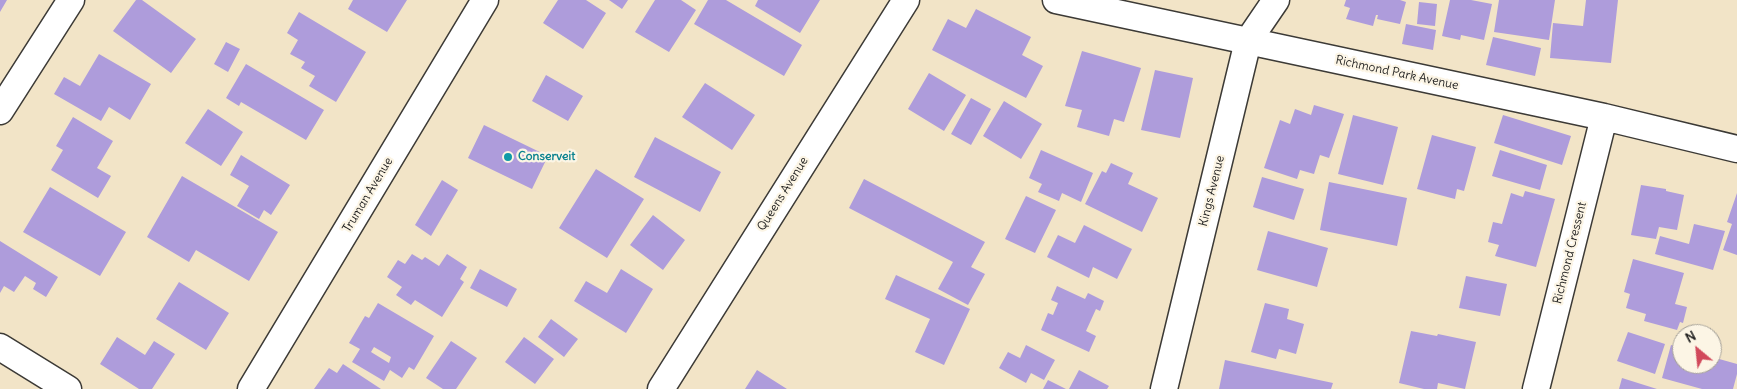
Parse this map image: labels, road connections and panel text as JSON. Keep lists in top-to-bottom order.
{
  "streets": {
    "street": [
      "Richmond Park Avenue",
      "Kings Avenue",
      "Queens Avenue",
      "Truman Avenue",
      "Richmond Cressent"
    ]
  },
  "crossings": [
    ["Richmond Park Avenue", "Kings Avenue"],
    ["Richmond Park Avenue", "Richmond Cressent"]
  ],
  "places": ["Conserveit"],
  "north": "top left"
}
